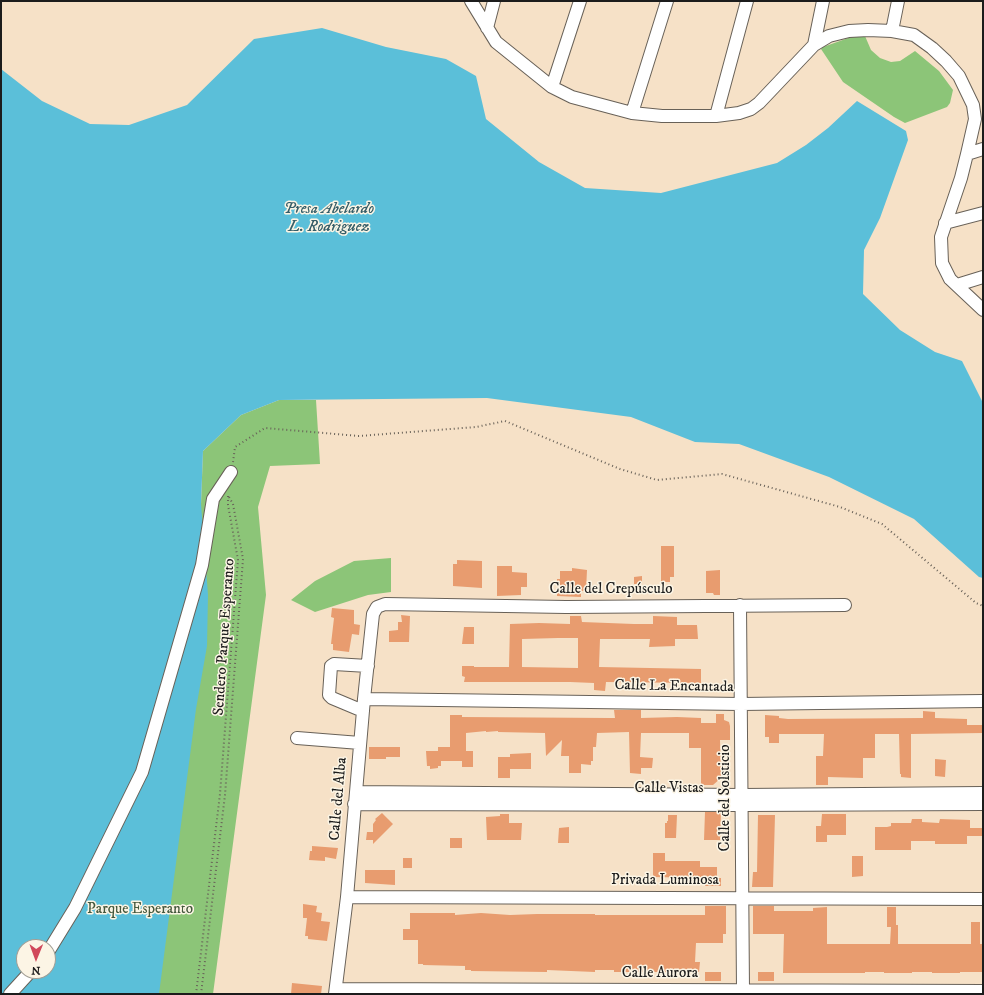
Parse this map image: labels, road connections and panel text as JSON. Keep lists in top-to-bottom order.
{
  "streets": {
    "street": [
      "Calle del Crepúsculo",
      "Calle La Encantada",
      "Calle Vistas",
      "Calle del Solsticio",
      "Calle del Alba",
      "Privada Luminosa",
      "Calle Aurora"
    ],
    "path": ["Sendero Parque Esperanto"]
  },
  "crossings": [
    ["Calle del Crepúsculo", "Calle del Solsticio"],
    ["Calle del Crepúsculo", "Calle del Alba"],
    ["Calle La Encantada", "Calle del Solsticio"],
    ["Calle La Encantada", "Calle del Alba"],
    ["Calle Vistas", "Calle del Solsticio"],
    ["Calle Vistas", "Calle del Alba"],
    ["Calle del Solsticio", "Privada Luminosa"],
    ["Calle del Solsticio", "Calle Aurora"],
    ["Calle del Alba", "Privada Luminosa"],
    ["Calle del Alba", "Calle Aurora"]
  ],
  "water": ["Presa Abelardo L. Rodriguez"],
  "parks": ["Parque Esperanto"],
  "north": "bottom"
}
